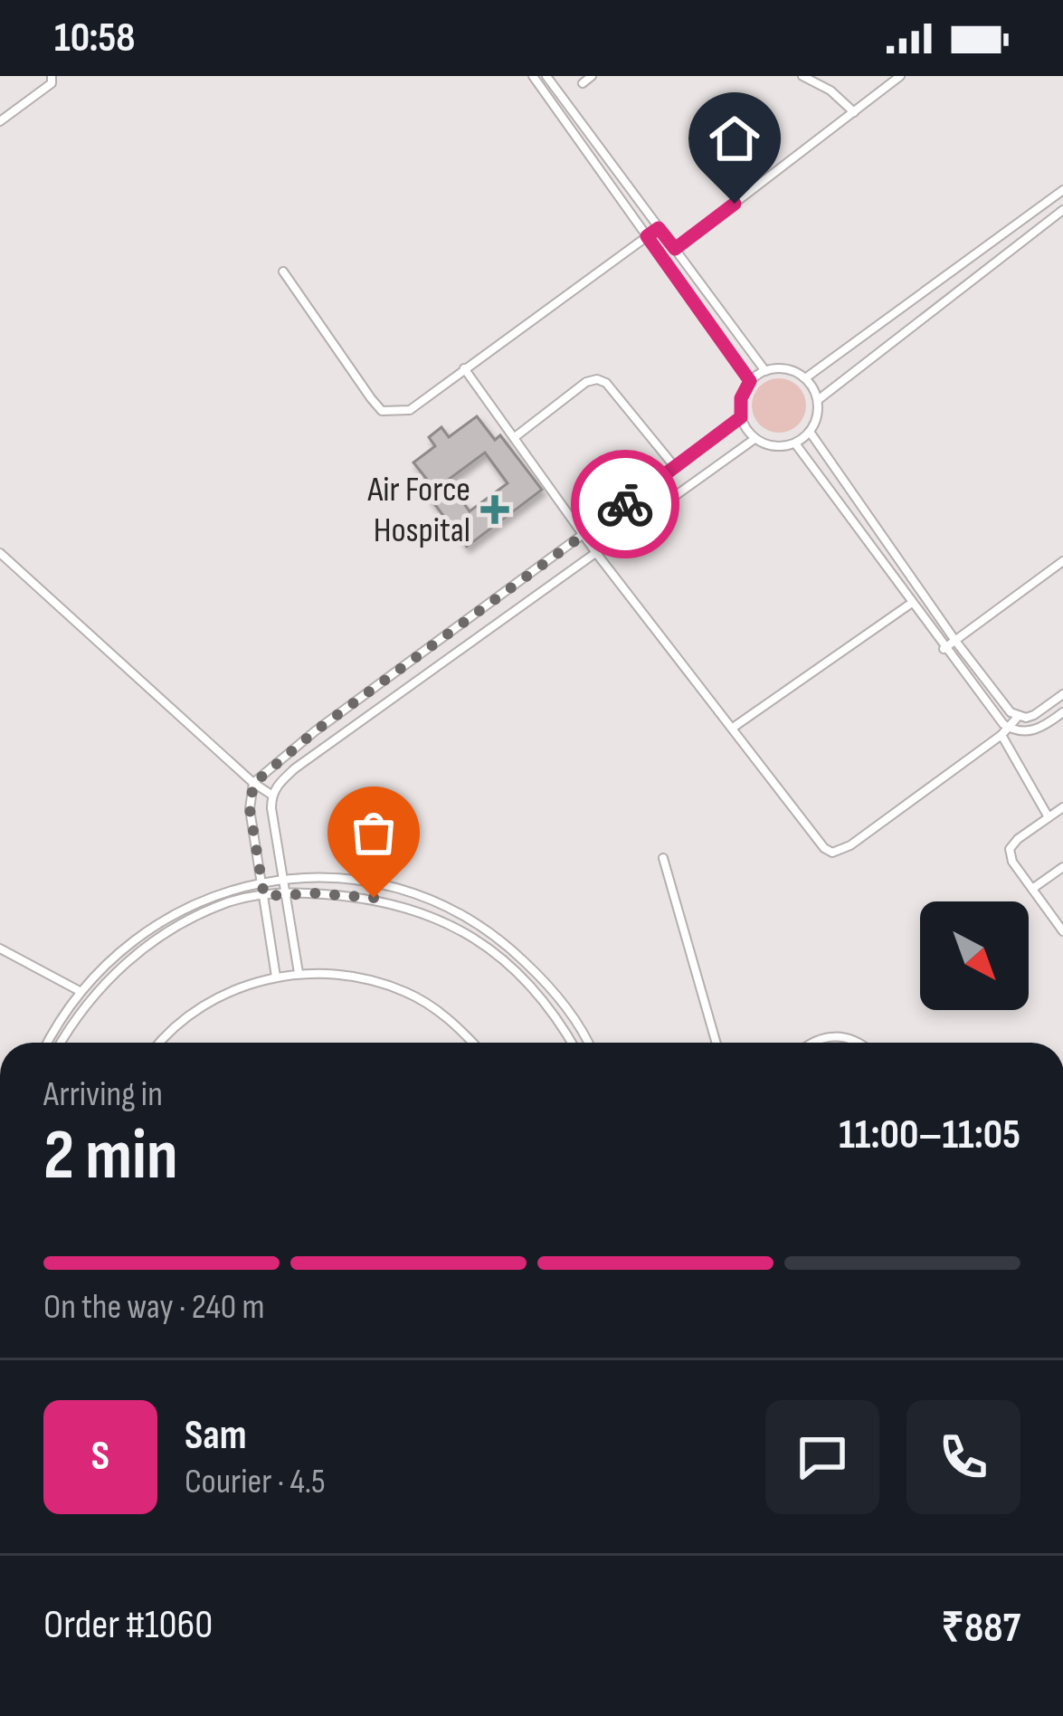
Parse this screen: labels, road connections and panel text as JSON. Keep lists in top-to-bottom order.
{
  "places": {
    "health": ["Air Force Hospital"]
  },
  "north": "bottom right",
  "page": {
    "status": "10:58",
    "heading": ["2 min", "Arriving in", "11:00–11:05"],
    "panel": [
      "Sam",
      "Courier · 4.5",
      "Order #1060",
      "₹887"
    ],
    "bar": "On the way · 240 m",
    "round": "S"
  }
}
